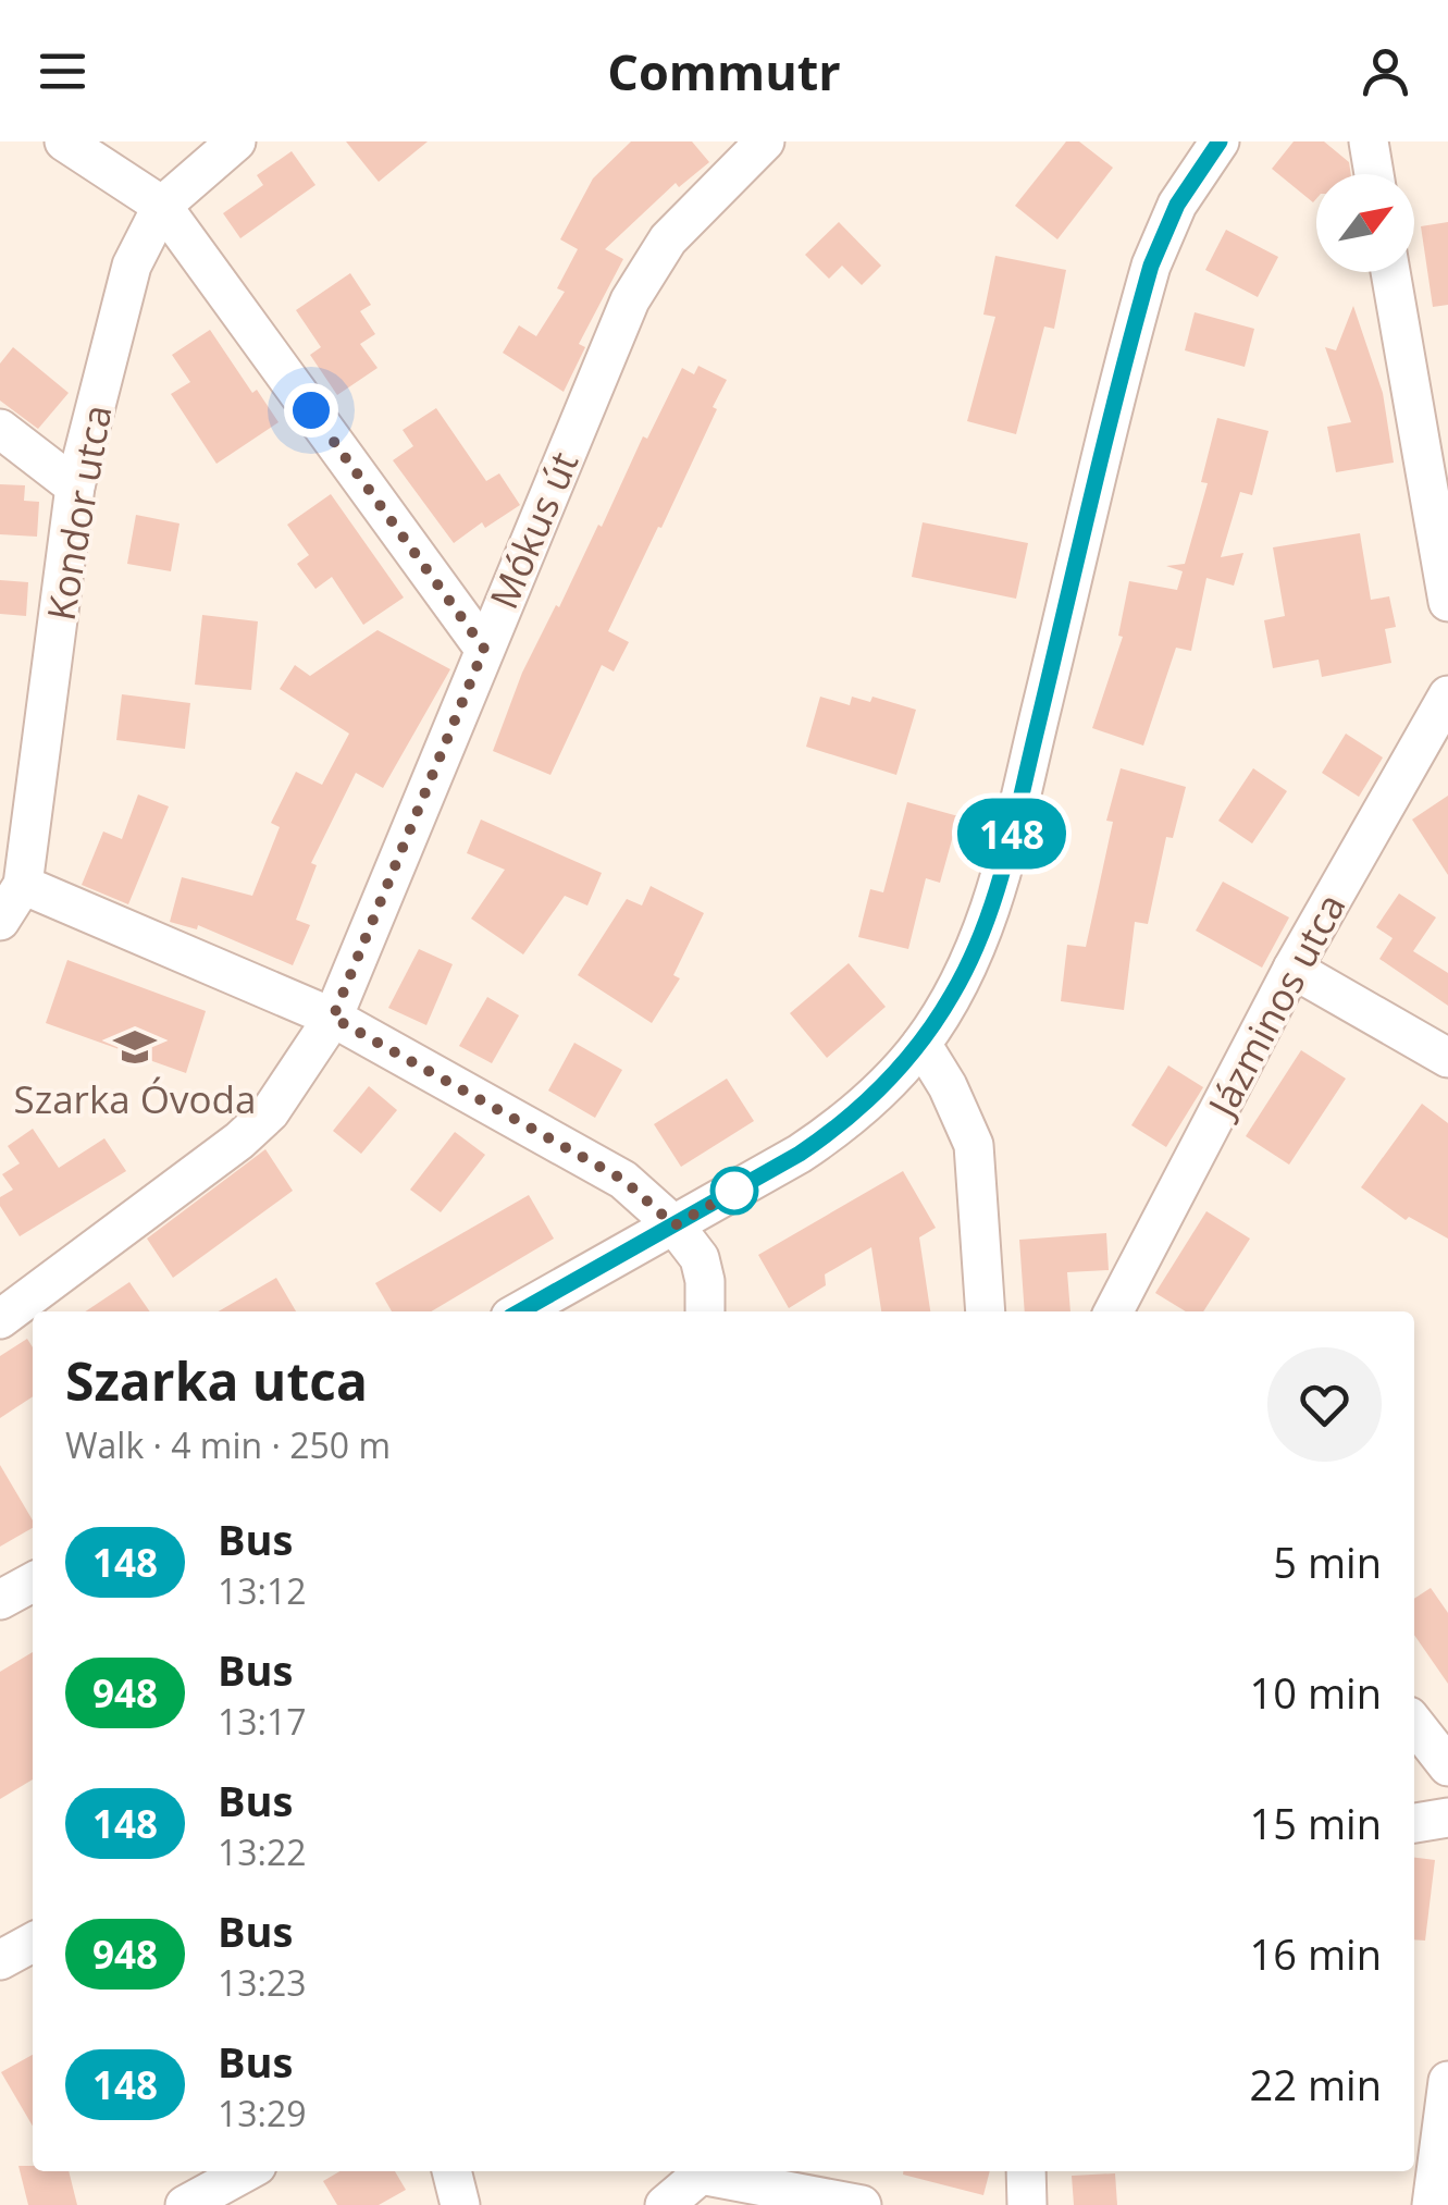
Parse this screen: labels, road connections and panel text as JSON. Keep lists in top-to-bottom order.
{
  "streets": {
    "street": ["Kondor utca", "Mókus út", "Jázminos utca"]
  },
  "places": {
    "school or university": ["Szarka Óvoda"]
  },
  "lines": ["bus line 148"],
  "north": "top right",
  "page": {
    "header": "Commutr",
    "on_map": "148",
    "heading": ["Szarka utca", "Walk · 4 min · 250 m"],
    "list": [
      {
        "mark": "148",
        "name": "Bus",
        "note": "13:12",
        "value": "5 min"
      },
      {
        "mark": "948",
        "name": "Bus",
        "note": "13:17",
        "value": "10 min"
      },
      {
        "mark": "148",
        "name": "Bus",
        "note": "13:22",
        "value": "15 min"
      },
      {
        "mark": "948",
        "name": "Bus",
        "note": "13:23",
        "value": "16 min"
      },
      {
        "mark": "148",
        "name": "Bus",
        "note": "13:29",
        "value": "22 min"
      }
    ]
  }
}
